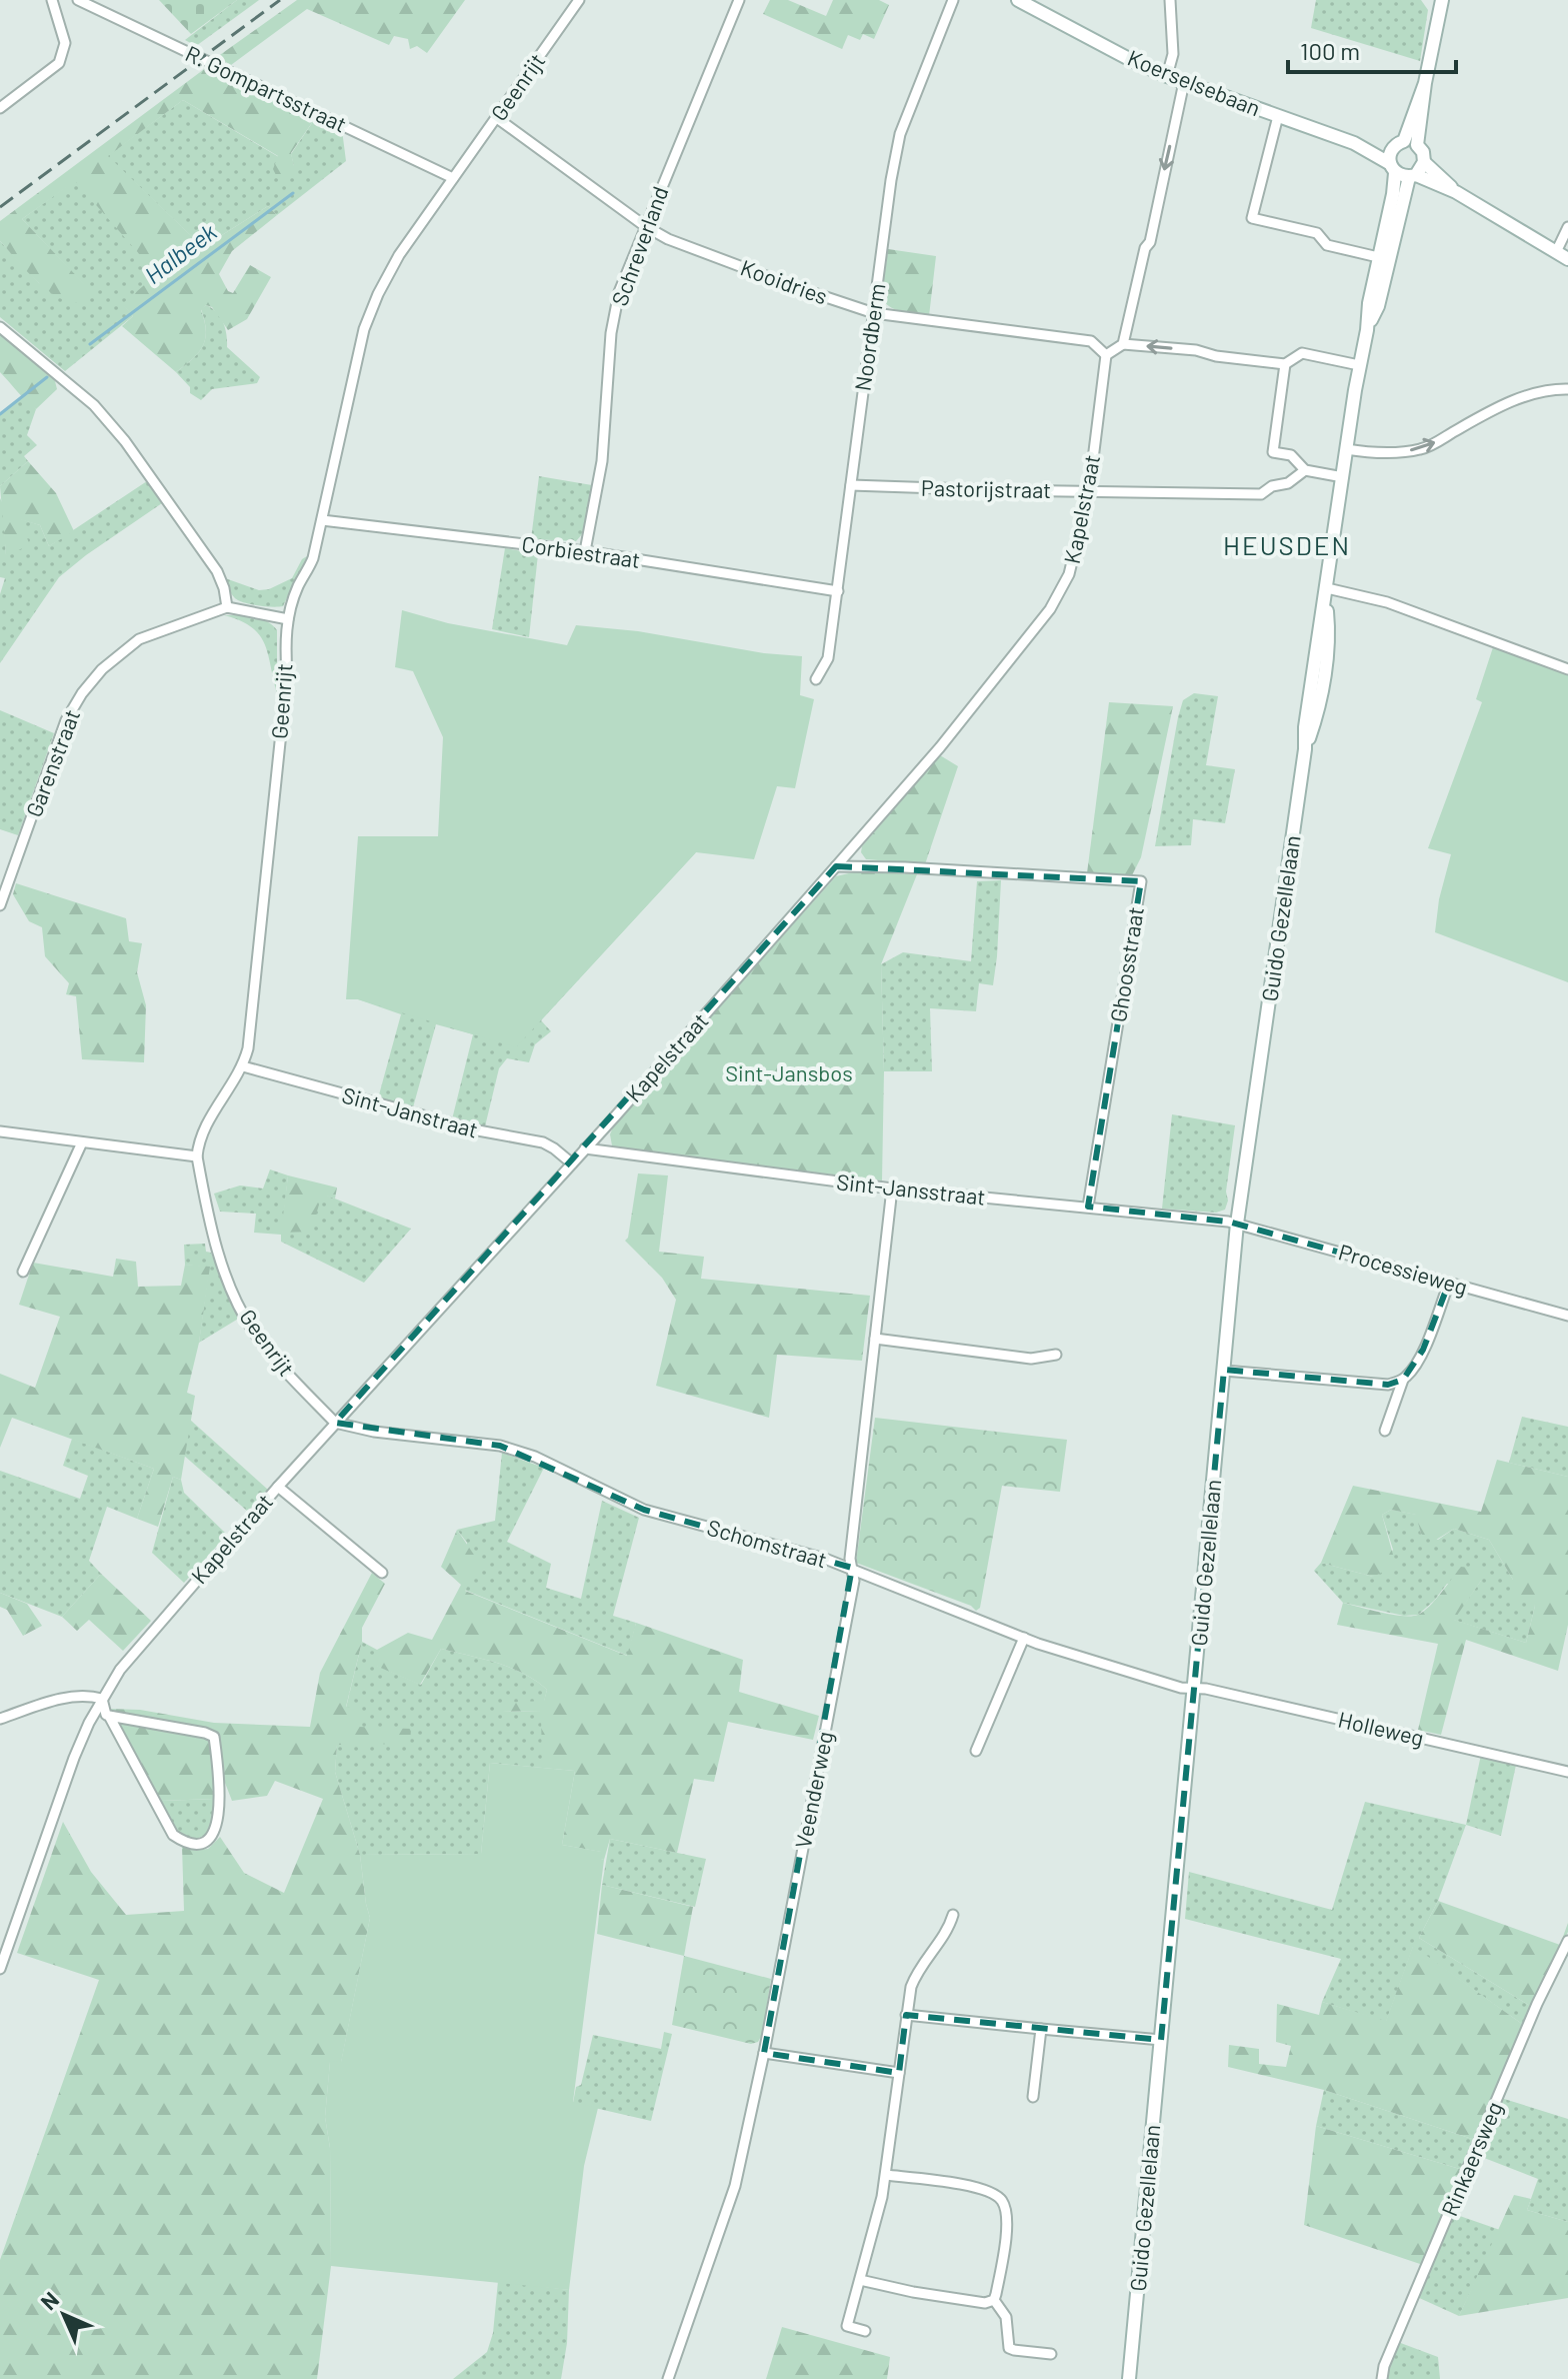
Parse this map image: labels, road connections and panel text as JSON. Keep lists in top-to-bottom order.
{
  "streets": {
    "main road": ["Koerselsebaan", "Guido Gezellelaan"],
    "street": [
      "Geenrijt",
      "R. Gompartsstraat",
      "Schreverland",
      "Kooidries",
      "Noordberm",
      "Pastorijstraat",
      "Kapelstraat",
      "Corbiestraat",
      "Garenstraat",
      "Ghoosstraat",
      "Sint-Janstraat",
      "Sint-Jansstraat",
      "Processieweg",
      "Schomstraat",
      "Holleweg",
      "Veenderweg",
      "Rinkaersweg"
    ]
  },
  "crossings": [
    ["Geenrijt", "R. Gompartsstraat"],
    ["Geenrijt", "Kooidries"],
    ["Geenrijt", "Kapelstraat"],
    ["Geenrijt", "Corbiestraat"],
    ["Geenrijt", "Sint-Janstraat"],
    ["Geenrijt", "Schomstraat"],
    ["Schreverland", "Kooidries"],
    ["Schreverland", "Corbiestraat"],
    ["Kooidries", "Noordberm"],
    ["Kooidries", "Kapelstraat"],
    ["Noordberm", "Pastorijstraat"],
    ["Noordberm", "Corbiestraat"],
    ["Pastorijstraat", "Kapelstraat"],
    ["Kapelstraat", "Ghoosstraat"],
    ["Kapelstraat", "Sint-Janstraat"],
    ["Kapelstraat", "Sint-Jansstraat"],
    ["Kapelstraat", "Schomstraat"],
    ["Guido Gezellelaan", "Sint-Jansstraat"],
    ["Guido Gezellelaan", "Processieweg"],
    ["Guido Gezellelaan", "Schomstraat"],
    ["Guido Gezellelaan", "Holleweg"],
    ["Ghoosstraat", "Sint-Jansstraat"],
    ["Sint-Jansstraat", "Processieweg"],
    ["Sint-Jansstraat", "Veenderweg"],
    ["Schomstraat", "Holleweg"],
    ["Schomstraat", "Veenderweg"]
  ],
  "districts": ["HEUSDEN"],
  "water": ["Halbeek"],
  "parks": ["Sint-Jansbos"],
  "scale_bar": "100 m",
  "north": "top left"
}
